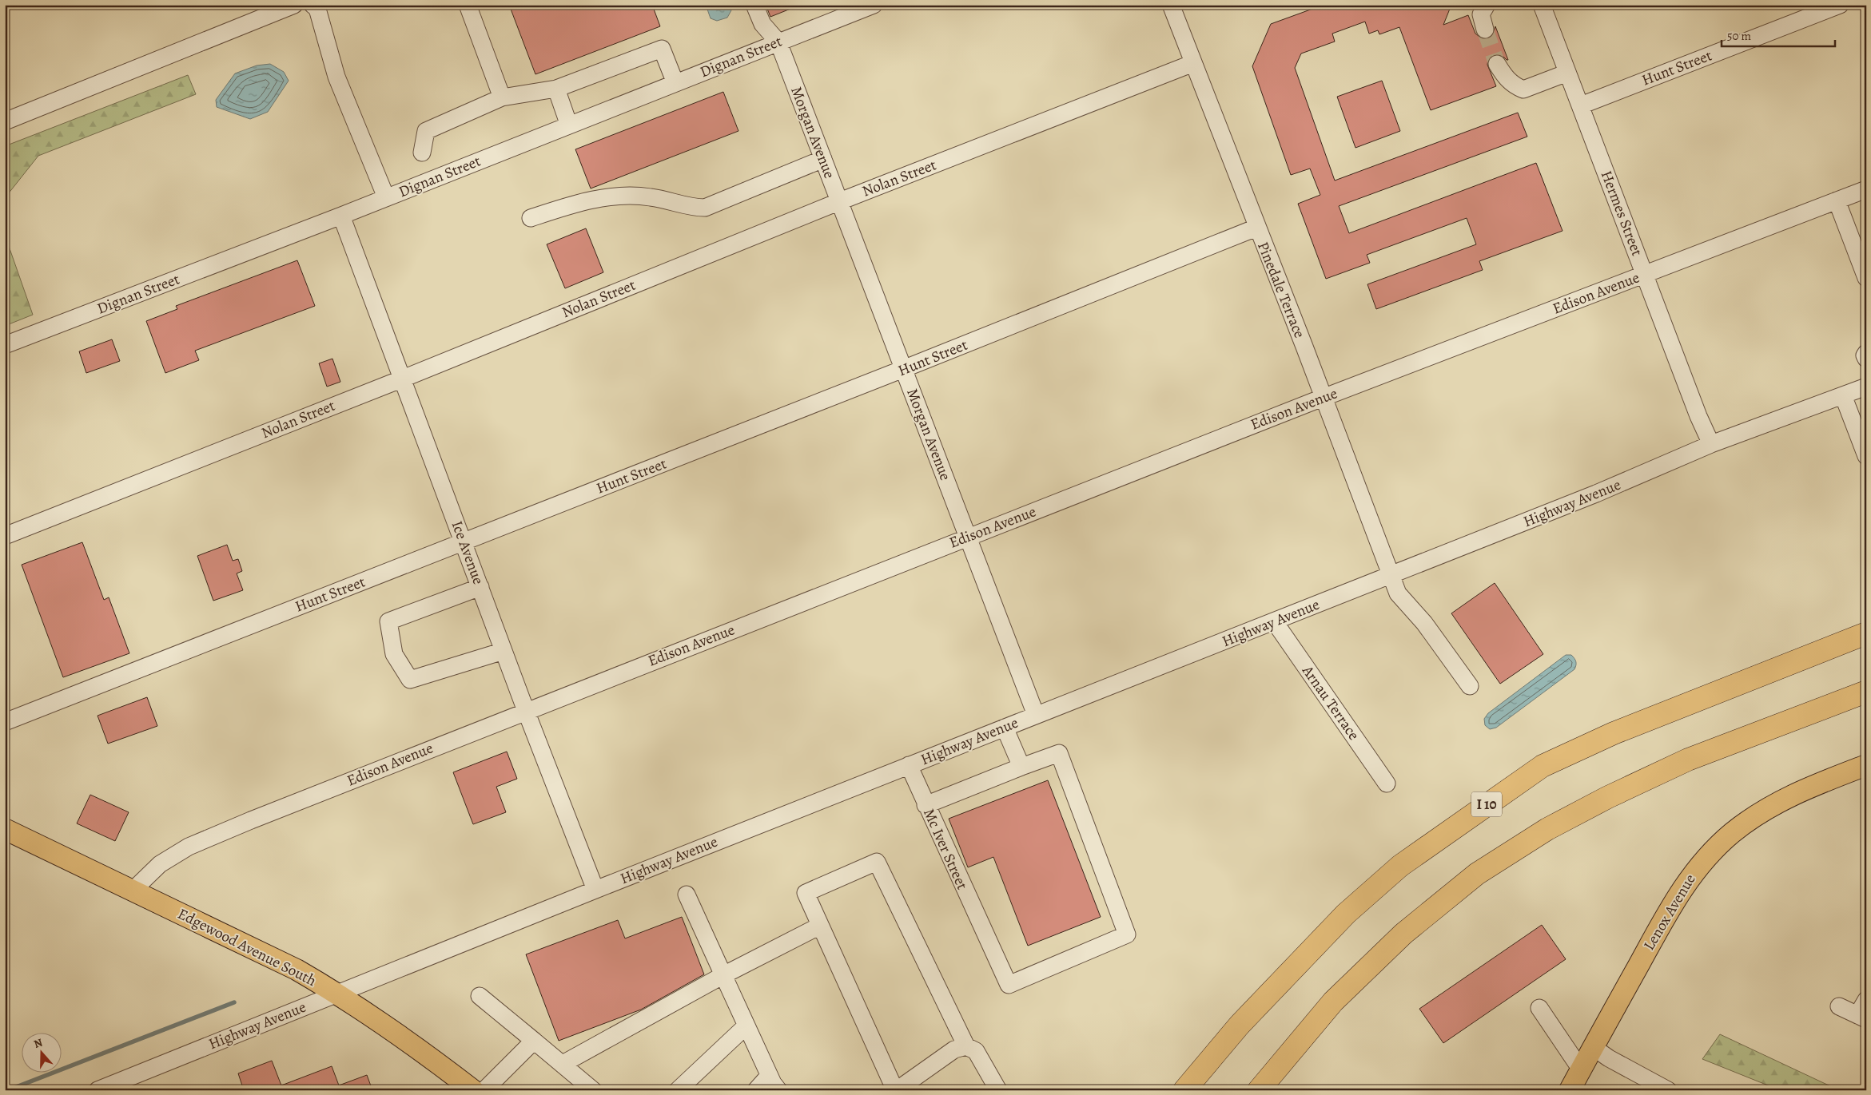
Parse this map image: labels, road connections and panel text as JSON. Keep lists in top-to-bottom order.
{
  "streets": {
    "highway": ["I 10"],
    "main road": ["Lenox Avenue", "Edgewood Avenue South"],
    "street": [
      "Dignan Street",
      "Hunt Street",
      "Morgan Avenue",
      "Nolan Street",
      "Hermes Street",
      "Pinedale Terrace",
      "Edison Avenue",
      "Highway Avenue",
      "Ice Avenue",
      "Arnau Terrace",
      "Mc Iver Street"
    ]
  },
  "crossings": [
    ["Dignan Street", "Morgan Avenue"],
    ["Dignan Street", "Ice Avenue"],
    ["Hunt Street", "Morgan Avenue"],
    ["Hunt Street", "Hermes Street"],
    ["Hunt Street", "Pinedale Terrace"],
    ["Hunt Street", "Ice Avenue"],
    ["Morgan Avenue", "Nolan Street"],
    ["Morgan Avenue", "Edison Avenue"],
    ["Morgan Avenue", "Highway Avenue"],
    ["Nolan Street", "Pinedale Terrace"],
    ["Nolan Street", "Ice Avenue"],
    ["Hermes Street", "Edison Avenue"],
    ["Hermes Street", "Highway Avenue"],
    ["Pinedale Terrace", "Edison Avenue"],
    ["Pinedale Terrace", "Highway Avenue"],
    ["Edison Avenue", "Ice Avenue"],
    ["Edison Avenue", "Edgewood Avenue South"],
    ["Highway Avenue", "Ice Avenue"],
    ["Highway Avenue", "Arnau Terrace"],
    ["Highway Avenue", "Mc Iver Street"],
    ["Highway Avenue", "Edgewood Avenue South"]
  ],
  "scale_bar": "50 m",
  "north": "top"
}
